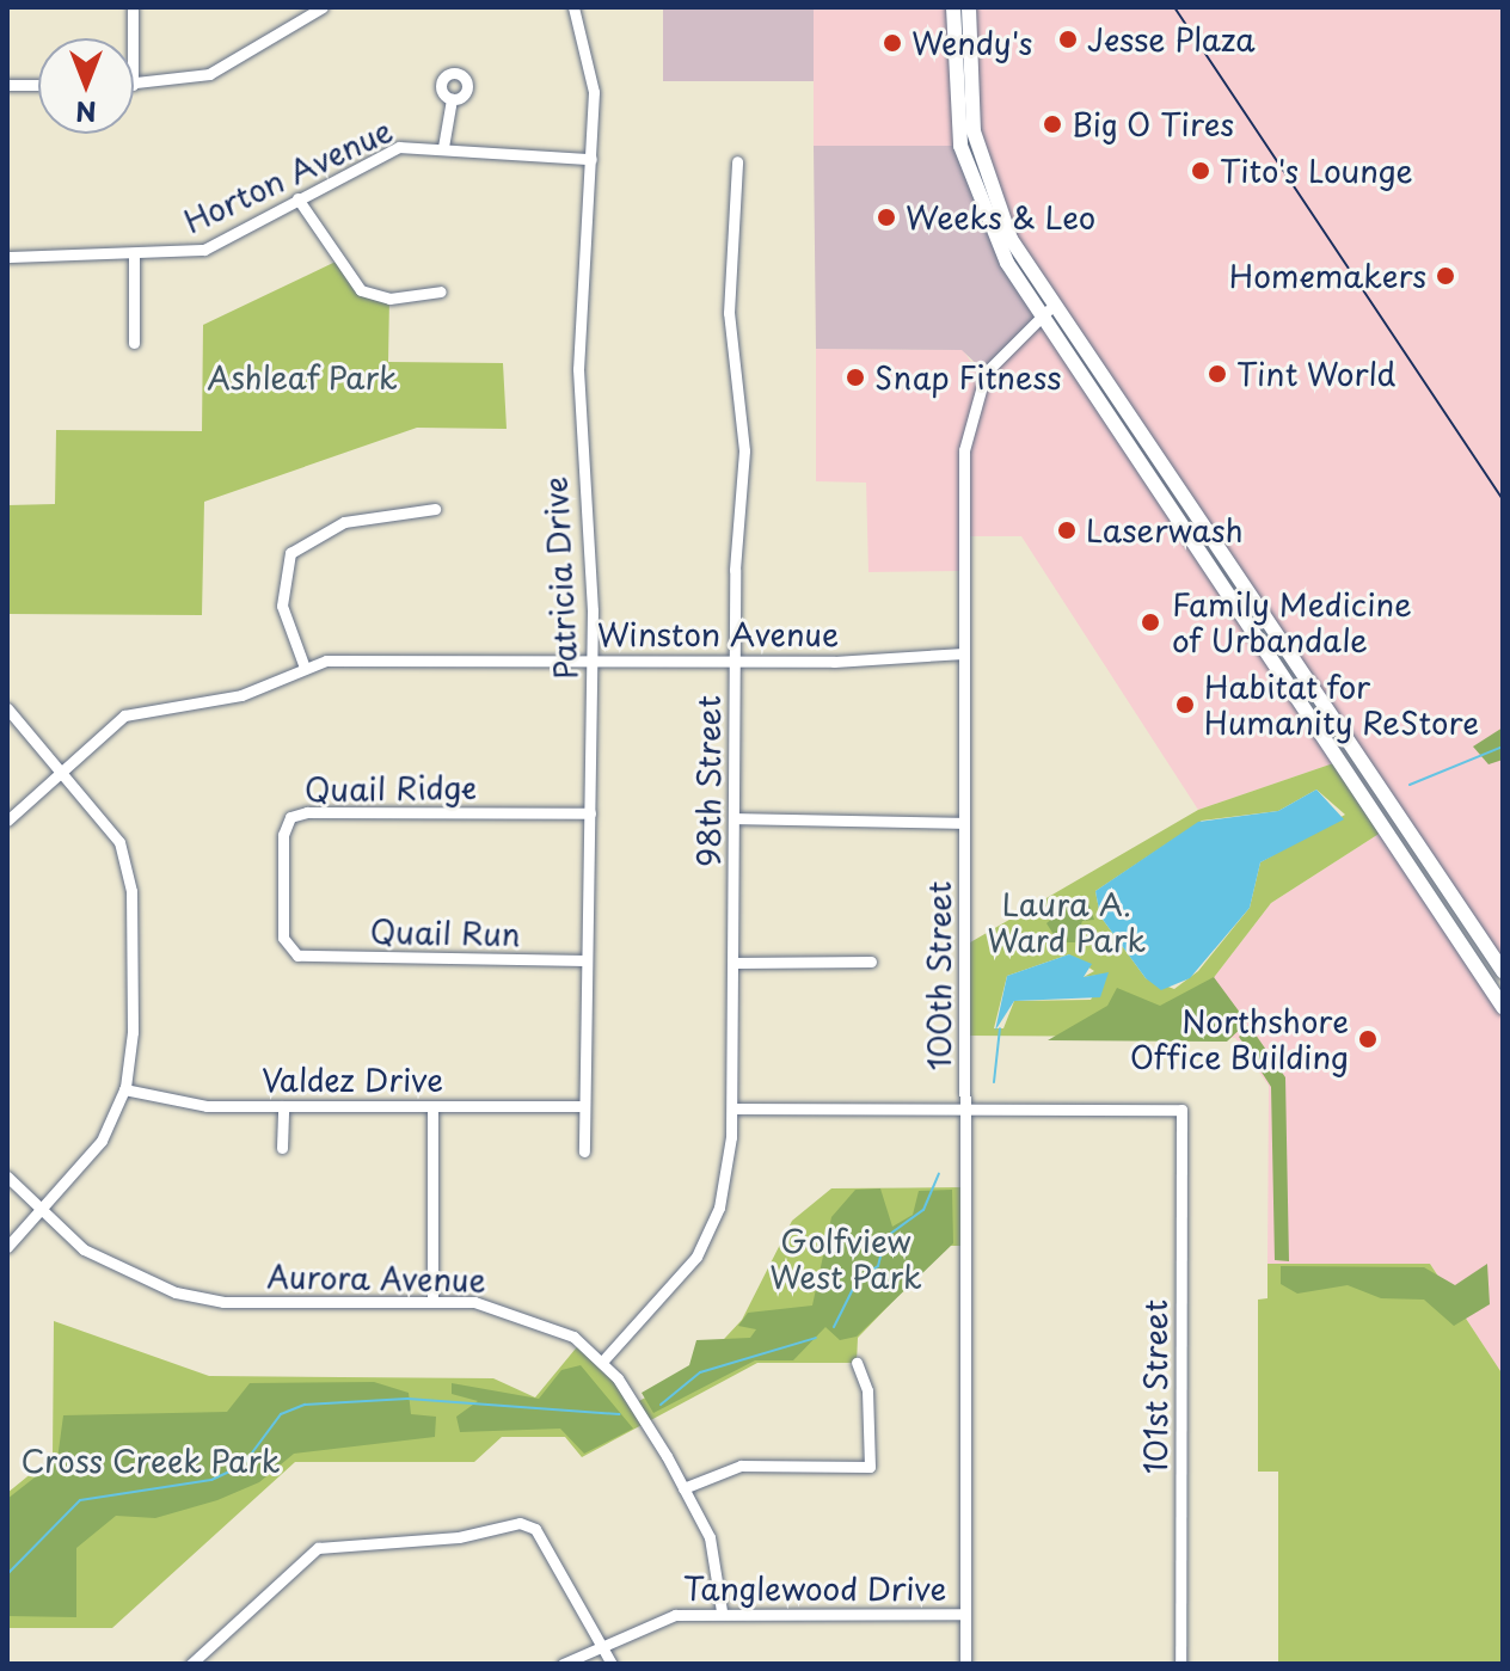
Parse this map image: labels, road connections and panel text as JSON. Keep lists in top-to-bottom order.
{
  "streets": {
    "street": [
      "Horton Avenue",
      "Patricia Drive",
      "Winston Avenue",
      "98th Street",
      "Quail Ridge",
      "Quail Run",
      "100th Street",
      "Valdez Drive",
      "Aurora Avenue",
      "101st Street",
      "Tanglewood Drive"
    ]
  },
  "crossings": [
    ["Horton Avenue", "Patricia Drive"],
    ["Patricia Drive", "Winston Avenue"],
    ["Patricia Drive", "Quail Ridge"],
    ["Patricia Drive", "Quail Run"],
    ["Patricia Drive", "Valdez Drive"],
    ["Winston Avenue", "98th Street"],
    ["Winston Avenue", "100th Street"],
    ["98th Street", "Aurora Avenue"],
    ["Quail Ridge", "Quail Run"],
    ["100th Street", "101st Street"],
    ["100th Street", "Tanglewood Drive"],
    ["Aurora Avenue", "Tanglewood Drive"]
  ],
  "parks": [
    "Ashleaf Park",
    "Laura A. Ward Park",
    "Golfview West Park",
    "Cross Creek Park"
  ],
  "places": [
    "Jesse Plaza",
    "Wendy's",
    "Big O Tires",
    "Tito's Lounge",
    "Weeks & Leo",
    "Homemakers",
    "Tint World",
    "Snap Fitness",
    "Laserwash",
    "Family Medicine of Urbandale",
    "Habitat for Humanity ReStore",
    "Northshore Office Building"
  ],
  "north": "bottom"
}
